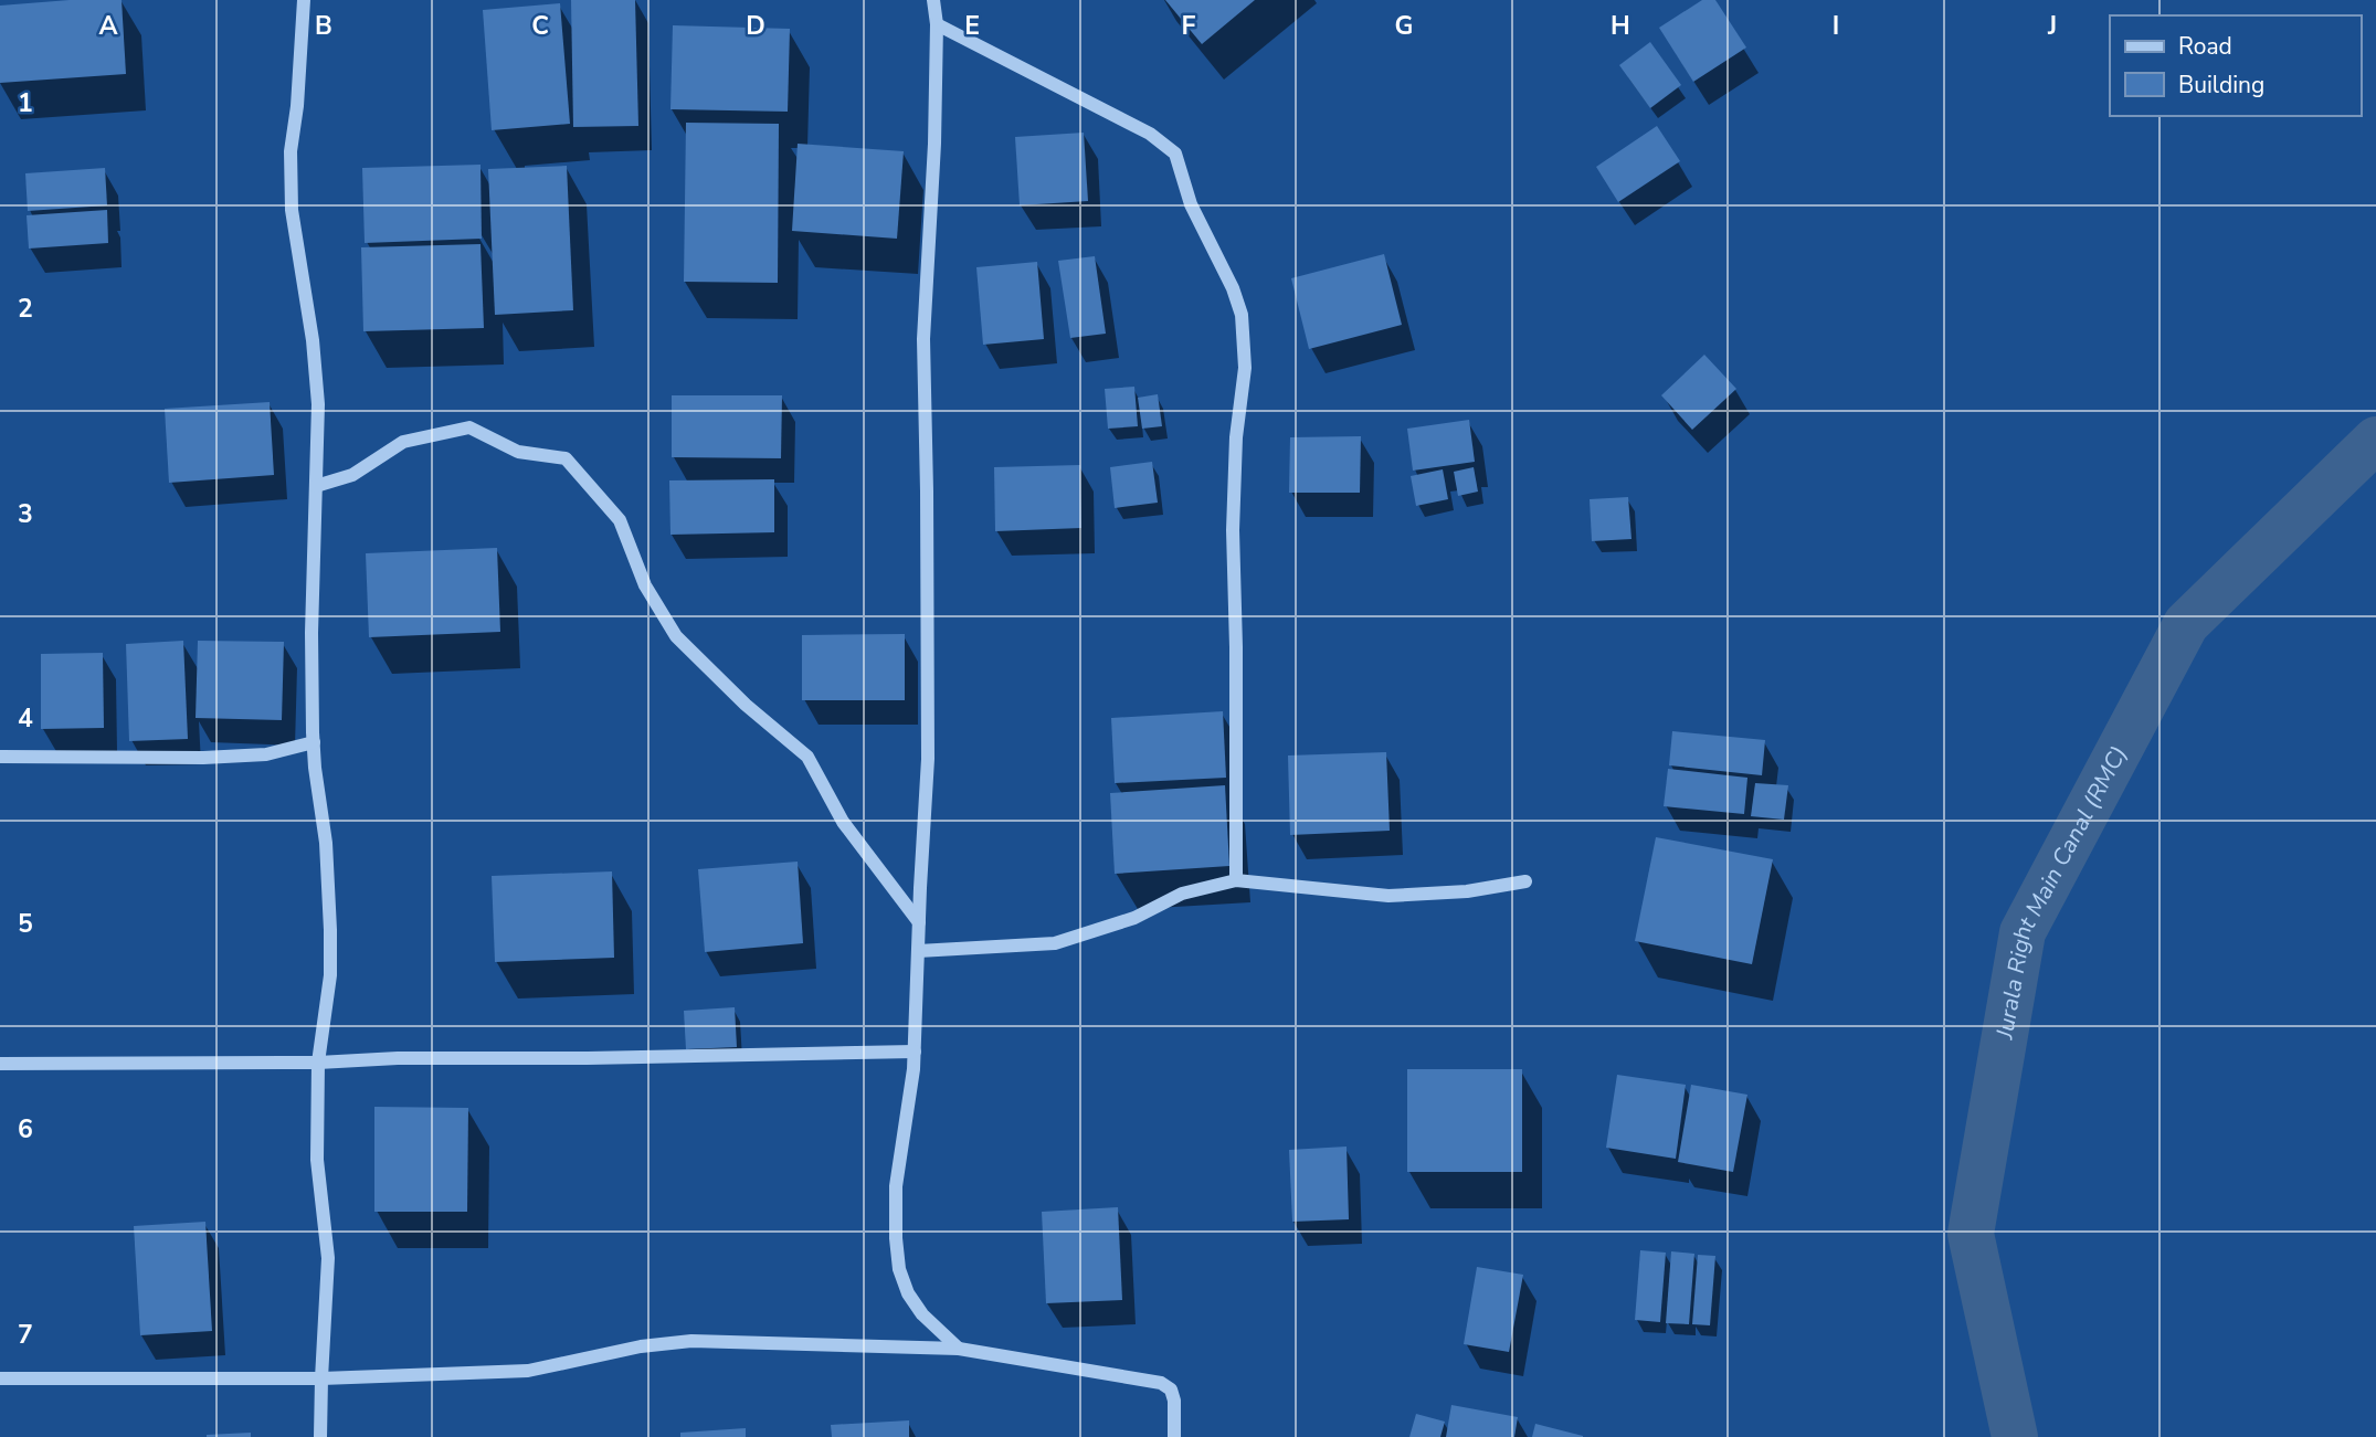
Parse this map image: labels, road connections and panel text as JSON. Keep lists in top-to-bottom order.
{
  "water": ["Jurala Right Main Canal (RMC)"],
  "legend": ["Road", "Building"],
  "grid": {
    "columns": [
      "A",
      "B",
      "C",
      "D",
      "E",
      "F",
      "G",
      "H",
      "I",
      "J"
    ],
    "rows": [
      "1",
      "2",
      "3",
      "4",
      "5",
      "6",
      "7"
    ]
  }
}
